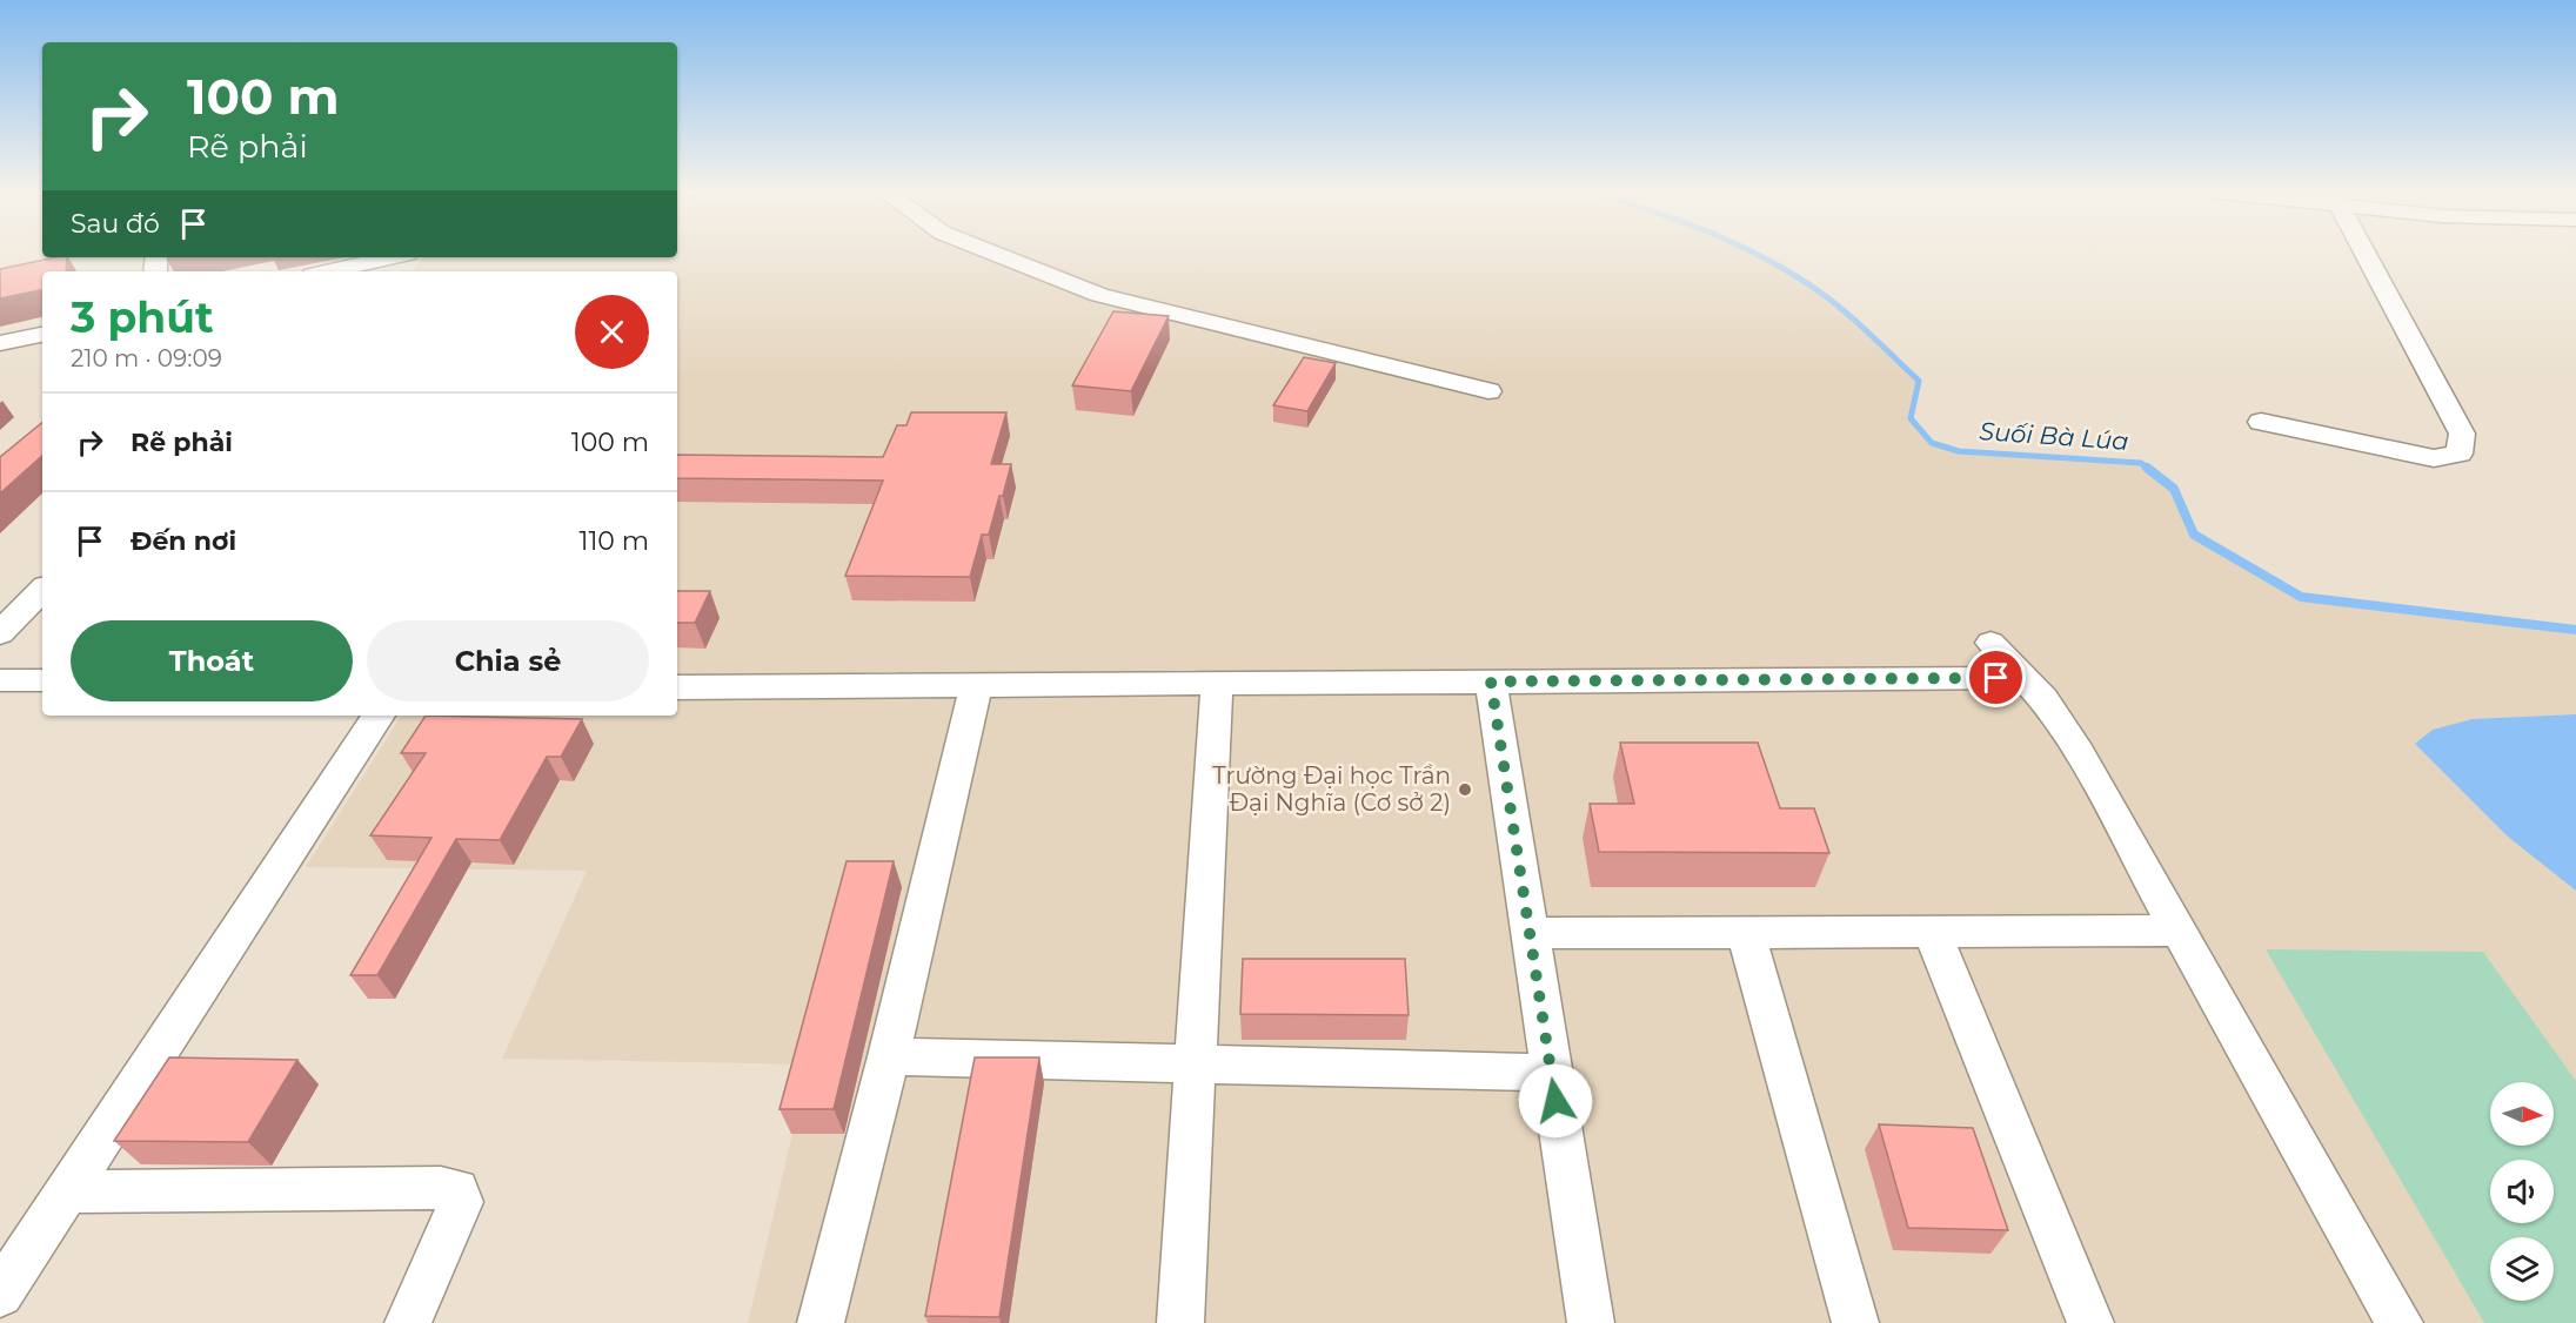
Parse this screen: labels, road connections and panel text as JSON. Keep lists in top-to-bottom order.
{
  "water": ["Suối Bà Lúa"],
  "places": ["Trường Đại học Trần Đại Nghĩa (Cơ sở 2)"],
  "north": "right",
  "page": {
    "turn": ["100 m", "Rẽ phải"],
    "then": "Sau đó",
    "heading": ["3 phút", "210 m · 09:09"],
    "list": [
      {
        "name": "Rẽ phải",
        "value": "100 m"
      },
      {
        "name": "Đến nơi",
        "value": "110 m"
      }
    ],
    "buttons": ["Thoát", "Chia sẻ"]
  }
}
